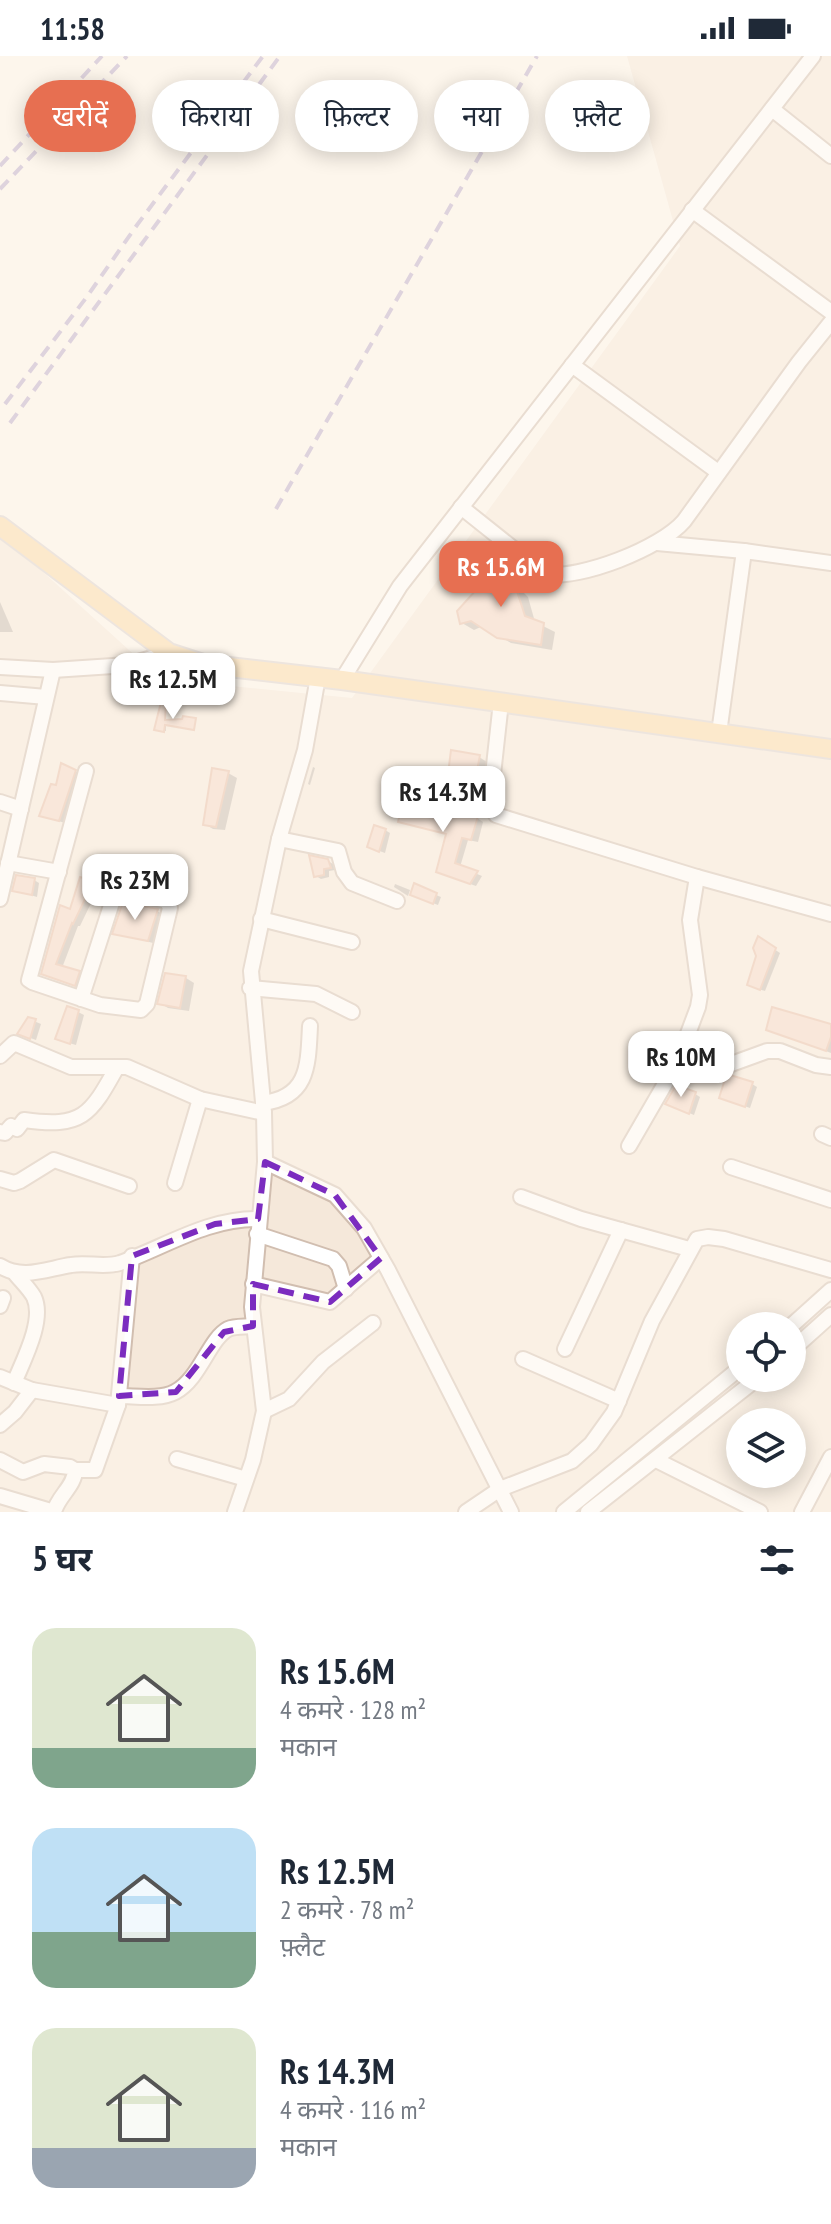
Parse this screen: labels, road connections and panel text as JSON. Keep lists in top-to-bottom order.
{
  "page": {
    "status": "11:58",
    "chip": [
      "खरीदें",
      "किराया",
      "फ़िल्टर",
      "नया",
      "फ़्लैट"
    ],
    "price": [
      "Rs 15.6M",
      "Rs 12.5M",
      "Rs 14.3M",
      "Rs 23M",
      "Rs 10M"
    ],
    "heading": "5 घर",
    "list": [
      {
        "name": "Rs 15.6M",
        "note": "4 कमरे · 128 m² · मकान"
      },
      {
        "name": "Rs 12.5M",
        "note": "2 कमरे · 78 m² · फ़्लैट"
      },
      {
        "name": "Rs 14.3M",
        "note": "4 कमरे · 116 m² · मकान"
      }
    ]
  }
}
